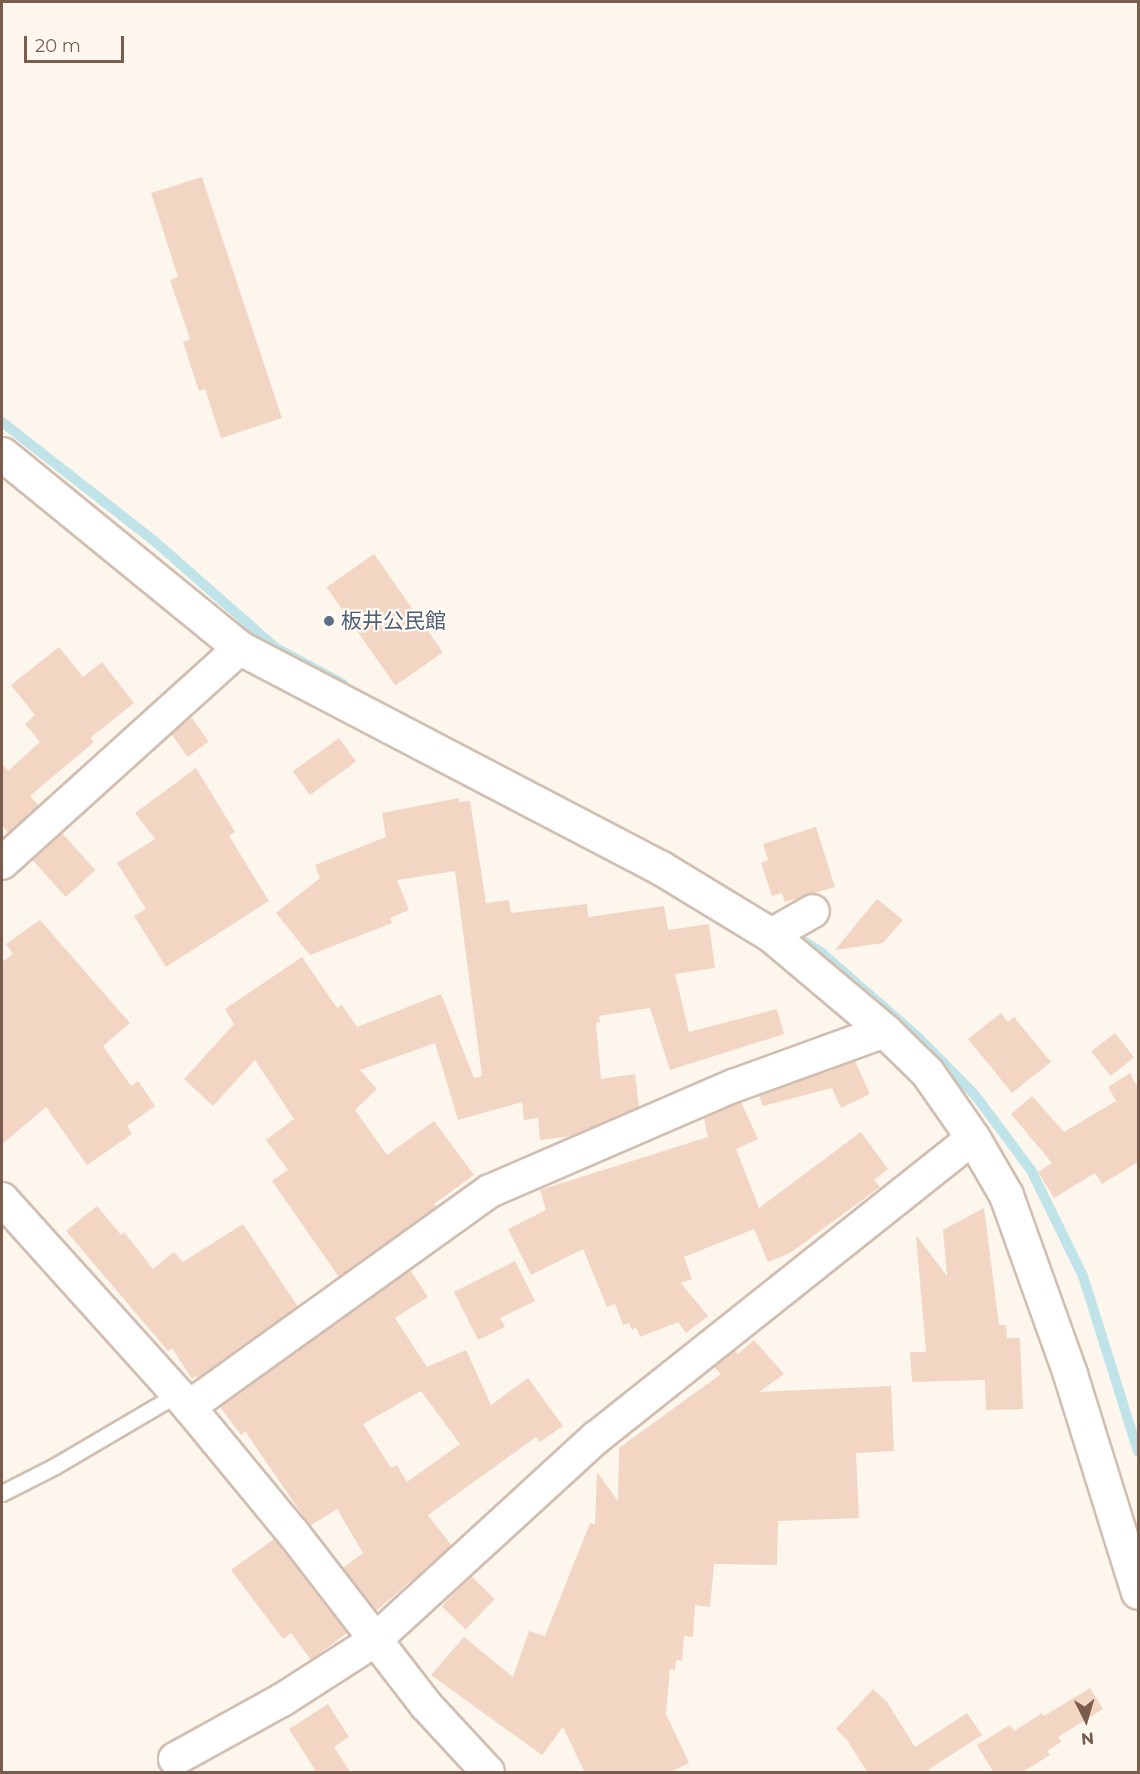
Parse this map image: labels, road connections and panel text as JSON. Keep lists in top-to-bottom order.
{
  "places": ["板井公民館"],
  "scale_bar": "20 m",
  "north": "bottom"
}
